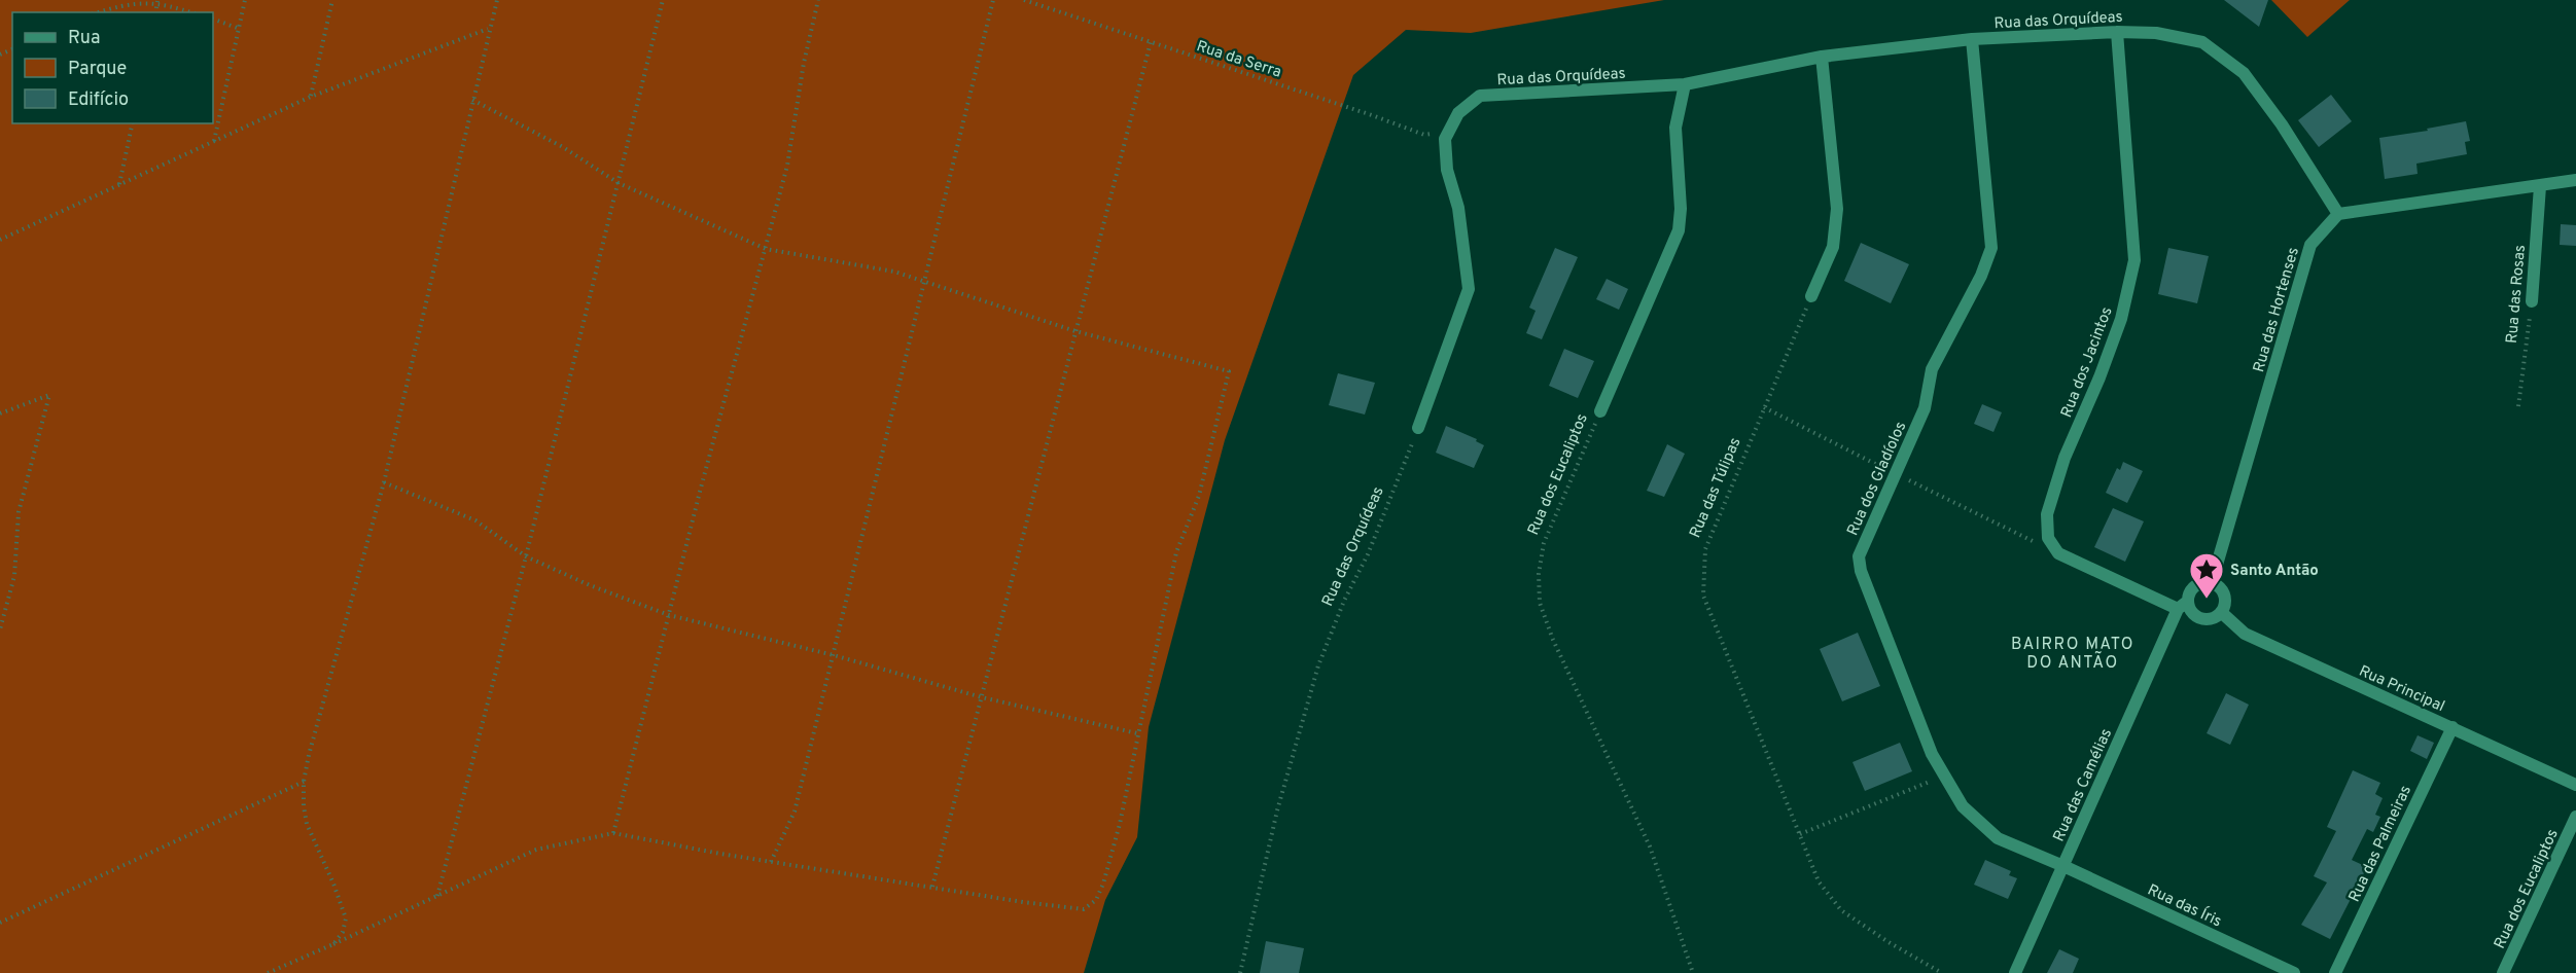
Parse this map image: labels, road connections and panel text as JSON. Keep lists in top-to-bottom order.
{
  "streets": {
    "street": [
      "Rua das Orquídeas",
      "Rua das Rosas",
      "Rua das Hortenses",
      "Rua dos Jacintos",
      "Rua dos Eucaliptos",
      "Rua dos Gladíolos",
      "Rua Principal",
      "Rua das Camélias",
      "Rua das Palmeiras",
      "Rua das Íris"
    ],
    "path": ["Rua da Serra", "Rua das Túlipas"]
  },
  "crossings": [
    ["Rua das Orquídeas", "Rua da Serra"],
    ["Rua das Orquídeas", "Rua das Hortenses"],
    ["Rua das Orquídeas", "Rua dos Jacintos"],
    ["Rua das Orquídeas", "Rua dos Eucaliptos"],
    ["Rua das Orquídeas", "Rua dos Gladíolos"],
    ["Rua das Hortenses", "Rua Principal"],
    ["Rua das Hortenses", "Rua das Camélias"],
    ["Rua dos Gladíolos", "Rua das Camélias"],
    ["Rua dos Gladíolos", "Rua das Íris"],
    ["Rua Principal", "Rua das Camélias"],
    ["Rua Principal", "Rua das Palmeiras"],
    ["Rua das Camélias", "Rua das Íris"]
  ],
  "districts": ["BAIRRO MATO DO ANTÃO"],
  "places": {
    "place": ["Santo Antão"]
  },
  "legend": ["Rua", "Parque", "Edifício"]
}
